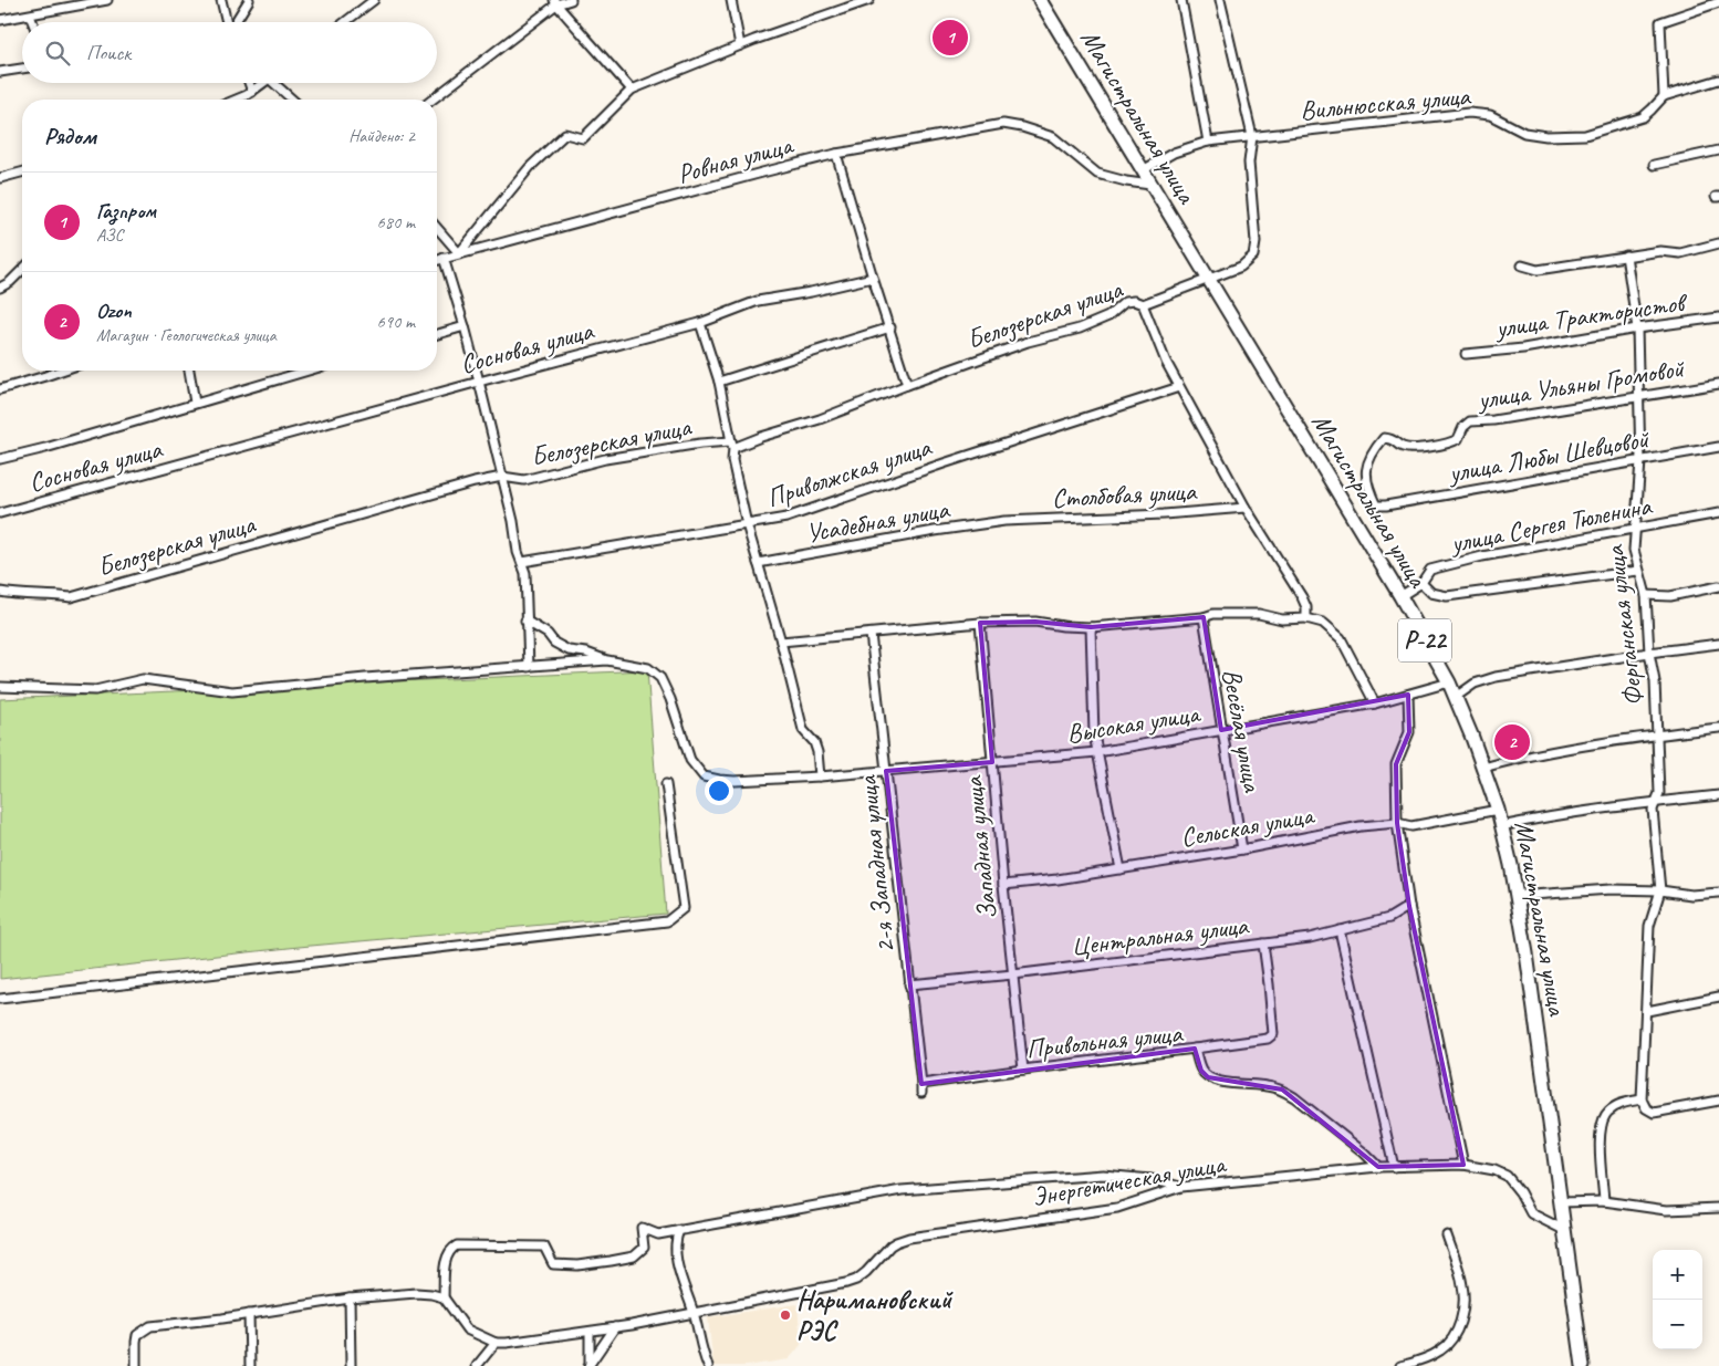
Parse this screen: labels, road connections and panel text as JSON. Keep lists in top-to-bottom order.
{
  "streets": {
    "highway": ["Магистральная улица", "Р-22"],
    "street": [
      "Вильнюсская улица",
      "Ровная улица",
      "Белозерская улица",
      "улица Трактористов",
      "Сосновая улица",
      "улица Ульяны Громовой",
      "улица Любы Шевцовой",
      "Приволжская улица",
      "Столбовая улица",
      "Усадебная улица",
      "улица Сергея Тюленина",
      "Ферганская улица",
      "Высокая улица",
      "Весёлая улица",
      "Сельская улица",
      "Западная улица",
      "2-я Западная улица",
      "Центральная улица",
      "Привольная улица",
      "Энергетическая улица"
    ]
  },
  "crossings": [
    ["Вильнюсская улица", "Магистральная улица"],
    ["Вильнюсская улица", "Белозерская улица"],
    ["Магистральная улица", "Ровная улица"],
    ["Магистральная улица", "Белозерская улица"],
    ["Магистральная улица", "улица Сергея Тюленина"],
    ["Магистральная улица", "Высокая улица"],
    ["Магистральная улица", "Сельская улица"],
    ["Магистральная улица", "Энергетическая улица"],
    ["улица Трактористов", "Ферганская улица"],
    ["улица Ульяны Громовой", "улица Любы Шевцовой"],
    ["улица Ульяны Громовой", "Ферганская улица"],
    ["улица Любы Шевцовой", "Ферганская улица"],
    ["Столбовая улица", "Усадебная улица"],
    ["улица Сергея Тюленина", "Ферганская улица"],
    ["Высокая улица", "Весёлая улица"],
    ["Высокая улица", "Западная улица"],
    ["Высокая улица", "2-я Западная улица"],
    ["Весёлая улица", "Сельская улица"],
    ["Сельская улица", "Западная улица"],
    ["Западная улица", "Центральная улица"],
    ["Западная улица", "Привольная улица"],
    ["2-я Западная улица", "Центральная улица"],
    ["2-я Западная улица", "Привольная улица"],
    ["Привольная улица", "Энергетическая улица"]
  ],
  "places": ["Наримановский РЭС"],
  "page": {
    "pins": ["1", "2"],
    "search": "Поиск",
    "heading": ["Рядом", "Найдено: 2"],
    "list": [
      {
        "mark": "1",
        "name": "Газпром",
        "note": "АЗС",
        "value": "680 m"
      },
      {
        "mark": "2",
        "name": "Ozon",
        "note": "Магазин · Геологическая улица",
        "value": "690 m"
      }
    ],
    "map_buttons": ["+", "−"]
  }
}
